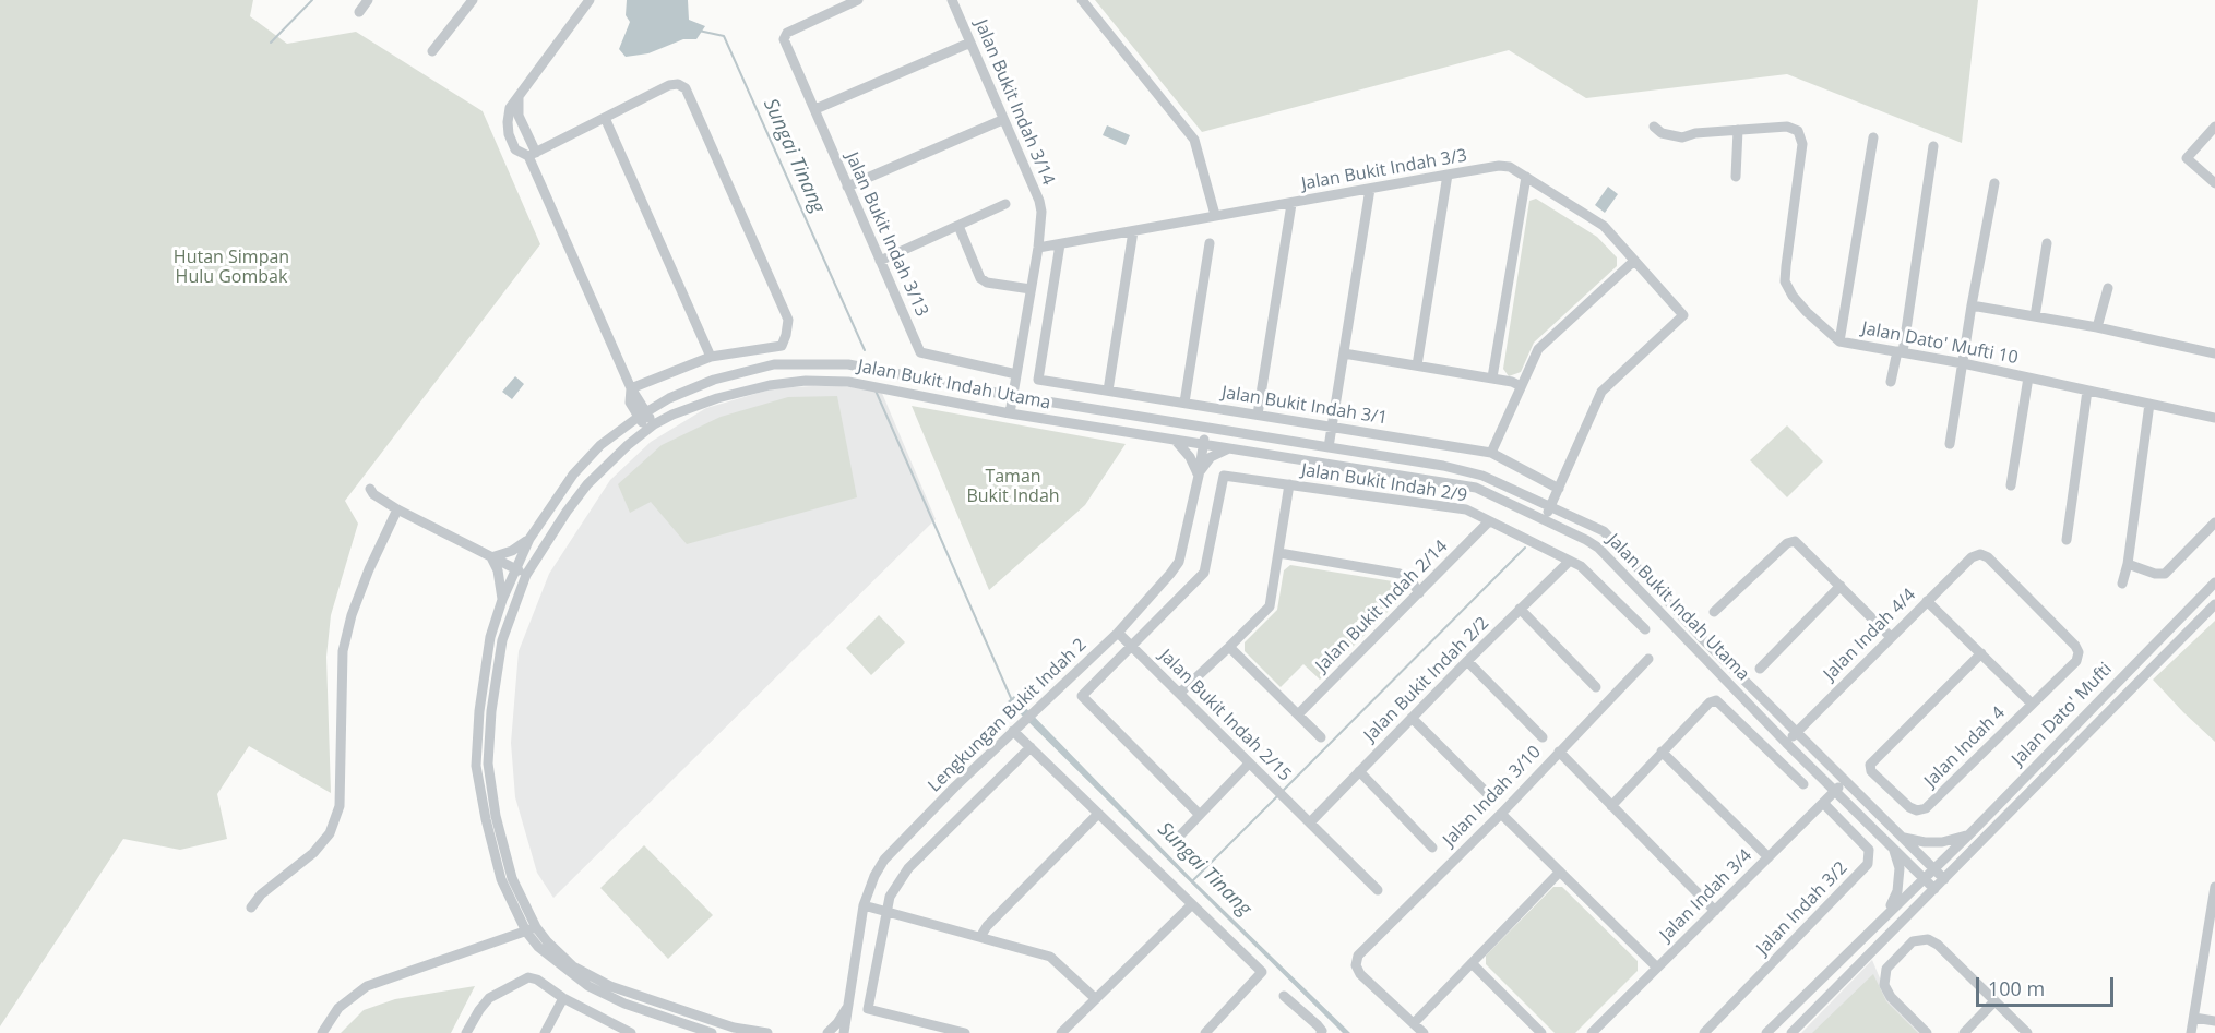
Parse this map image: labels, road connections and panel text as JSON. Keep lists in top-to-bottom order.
{
  "streets": {
    "street": [
      "Jalan Bukit Indah 3/14",
      "Jalan Bukit Indah 3/3",
      "Jalan Bukit Indah 3/13",
      "Jalan Dato' Mufti 10",
      "Jalan Bukit Indah Utama",
      "Jalan Bukit Indah 3/1",
      "Jalan Bukit Indah 2/9",
      "Jalan Bukit Indah 2/14",
      "Jalan Indah 4/4",
      "Jalan Bukit Indah 2/2",
      "Jalan Dato' Mufti",
      "Lengkungan Bukit Indah 2",
      "Jalan Bukit Indah 2/15",
      "Jalan Indah 4",
      "Jalan Indah 3/10",
      "Jalan Indah 3/4",
      "Jalan Indah 3/2"
    ]
  },
  "crossings": [
    ["Jalan Bukit Indah 3/14", "Jalan Bukit Indah 3/3"],
    ["Jalan Bukit Indah 3/14", "Jalan Bukit Indah 3/13"],
    ["Jalan Bukit Indah 3/14", "Jalan Bukit Indah Utama"],
    ["Jalan Bukit Indah 3/3", "Jalan Bukit Indah 3/1"],
    ["Jalan Bukit Indah Utama", "Jalan Indah 4/4"],
    ["Jalan Bukit Indah Utama", "Jalan Dato' Mufti"],
    ["Jalan Bukit Indah Utama", "Lengkungan Bukit Indah 2"],
    ["Jalan Bukit Indah Utama", "Jalan Indah 3/4"],
    ["Jalan Bukit Indah 2/9", "Jalan Bukit Indah 2/14"],
    ["Jalan Bukit Indah 2/9", "Jalan Bukit Indah 2/2"],
    ["Jalan Bukit Indah 2/9", "Jalan Bukit Indah 2/15"],
    ["Jalan Indah 4/4", "Jalan Indah 4"],
    ["Jalan Bukit Indah 2/2", "Jalan Bukit Indah 2/15"],
    ["Lengkungan Bukit Indah 2", "Jalan Bukit Indah 2/15"],
    ["Jalan Indah 3/4", "Jalan Indah 3/2"]
  ],
  "water": ["Sungai Tinang"],
  "parks": ["Hutan Simpan Hulu Gombak", "Taman Bukit Indah"],
  "scale_bar": "100 m"
}
